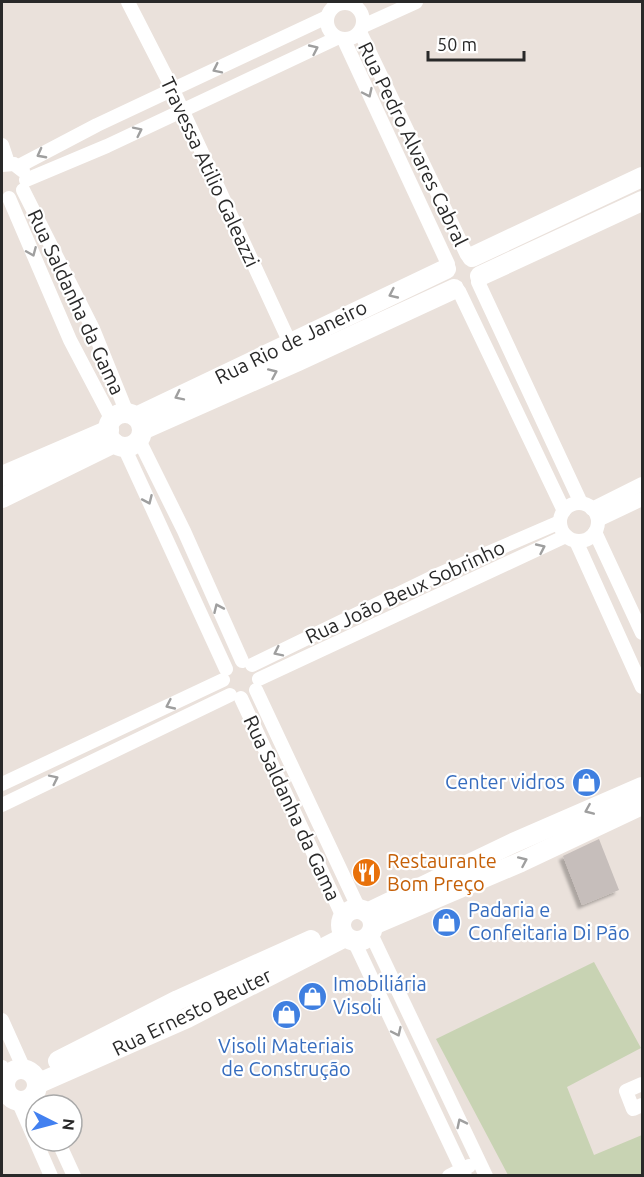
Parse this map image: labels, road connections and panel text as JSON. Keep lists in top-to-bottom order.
{
  "streets": {
    "main road": ["Rua Rio de Janeiro", "Rua Ernesto Beuter"],
    "street": [
      "Rua Pedro Alvares Cabral",
      "Travessa Atilio Galeazzi",
      "Rua Saldanha da Gama",
      "Rua João Beux Sobrinho"
    ]
  },
  "crossings": [
    ["Rua Pedro Alvares Cabral", "Rua Rio de Janeiro"],
    ["Travessa Atilio Galeazzi", "Rua Rio de Janeiro"],
    ["Rua Saldanha da Gama", "Rua Rio de Janeiro"],
    ["Rua Saldanha da Gama", "Rua João Beux Sobrinho"],
    ["Rua Saldanha da Gama", "Rua Ernesto Beuter"]
  ],
  "places": {
    "shop": [
      "Center vidros",
      "Padaria e Confeitaria Di Pão",
      "Imobiliária Visoli",
      "Visoli Materiais de Construção"
    ],
    "restaurant": ["Restaurante Bom Preço"]
  },
  "scale_bar": "50 m",
  "north": "right"
}
